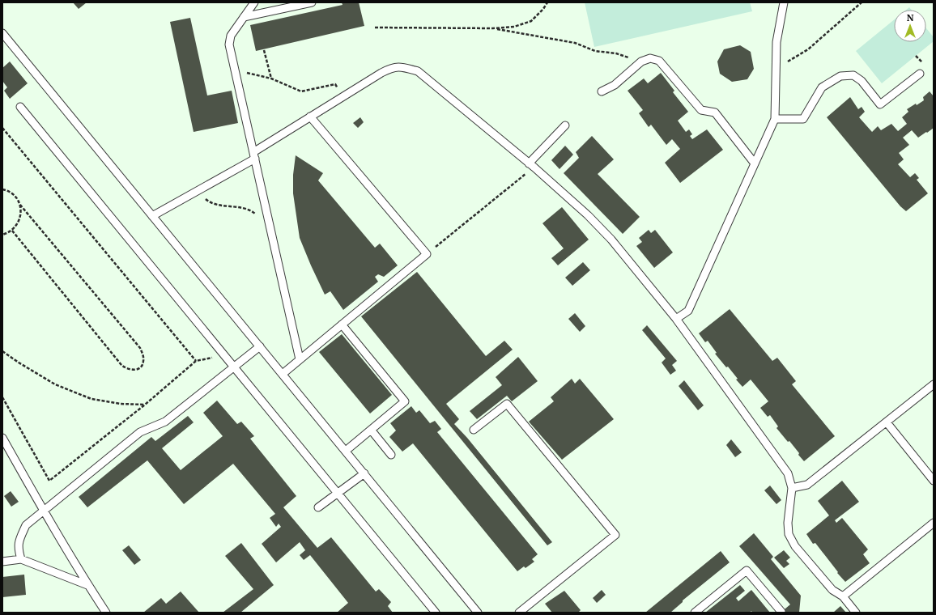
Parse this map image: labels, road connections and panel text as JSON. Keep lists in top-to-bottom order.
{
  "north": "top"
}
